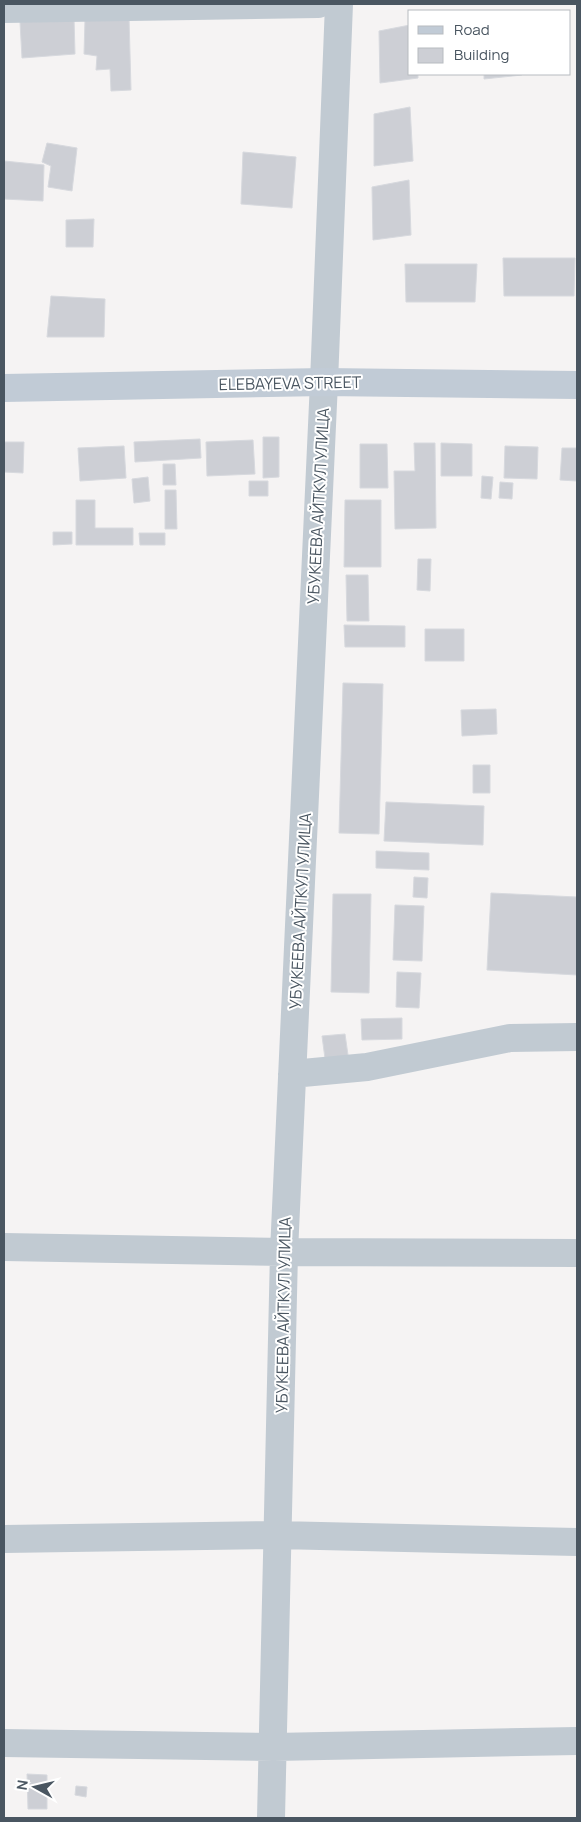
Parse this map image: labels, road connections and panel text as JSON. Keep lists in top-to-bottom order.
{
  "streets": {
    "street": ["ELEBAYEVA STREET", "УБУКЕЕВА АЙТКУЛ УЛИЦА"]
  },
  "crossings": [
    ["ELEBAYEVA STREET", "УБУКЕЕВА АЙТКУЛ УЛИЦА"]
  ],
  "legend": ["Road", "Building"],
  "north": "left"
}
